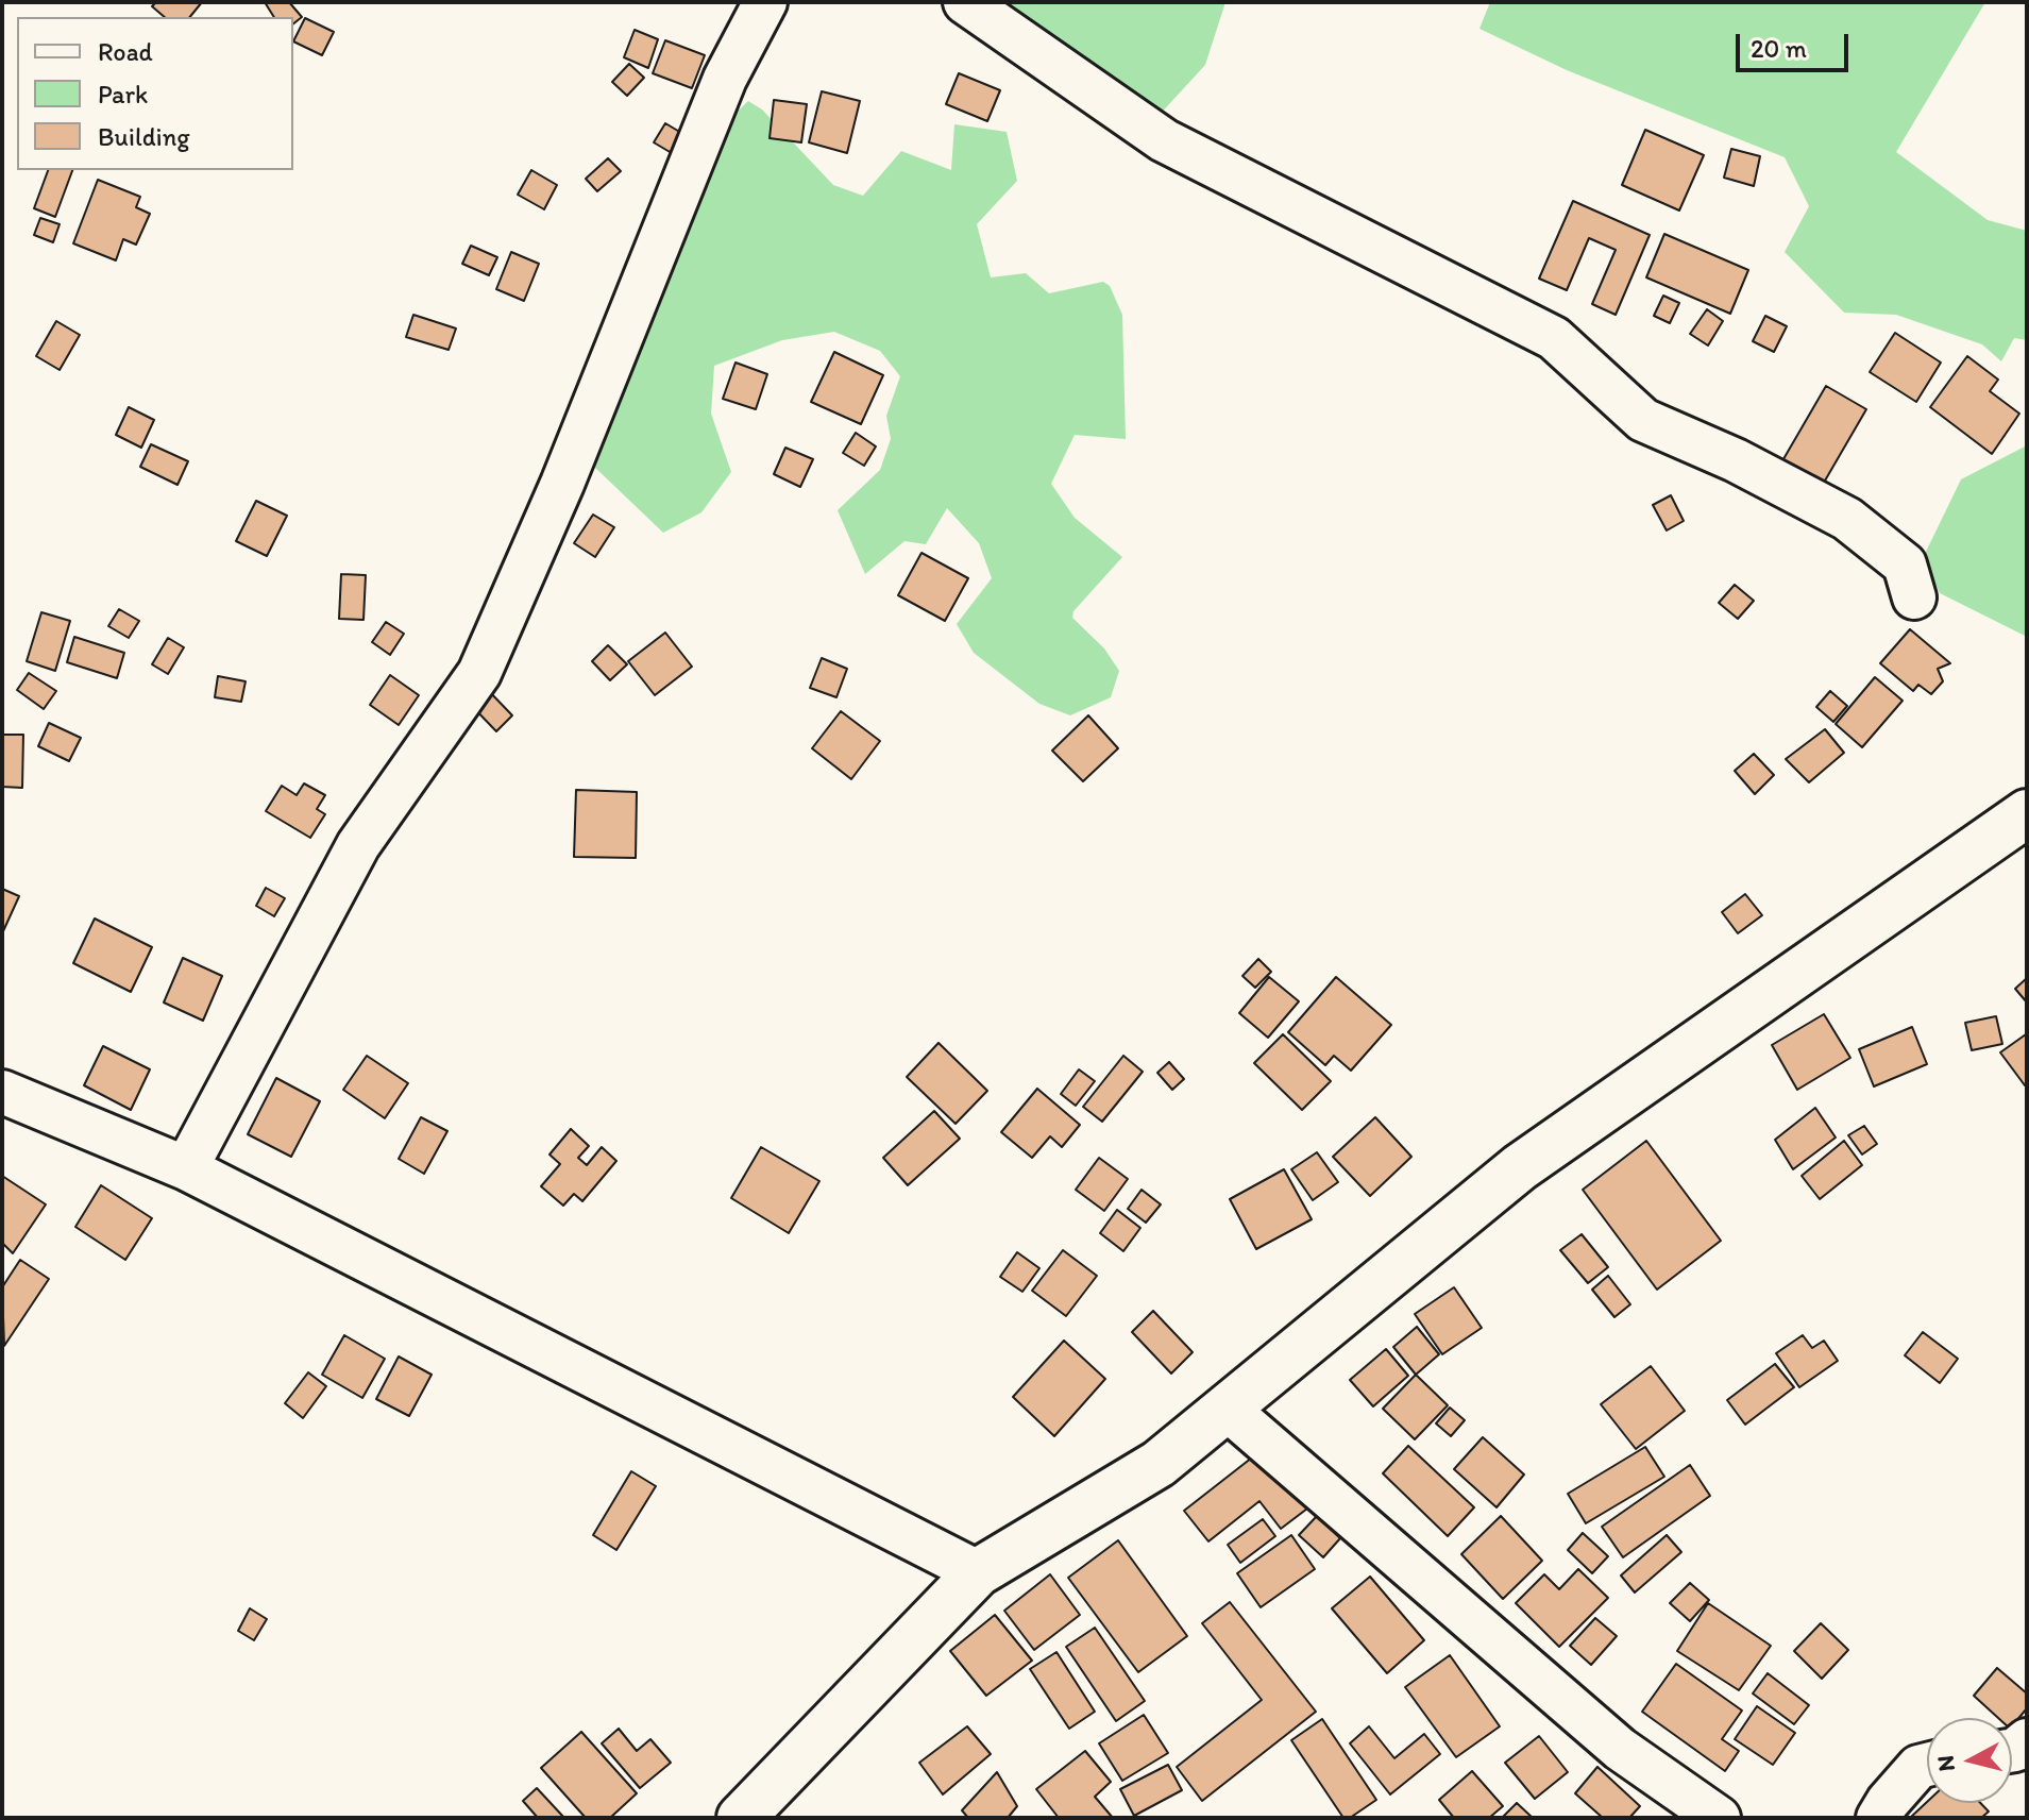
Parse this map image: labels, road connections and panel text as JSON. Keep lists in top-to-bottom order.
{
  "legend": ["Road", "Park", "Building"],
  "scale_bar": "20 m",
  "north": "left"
}
